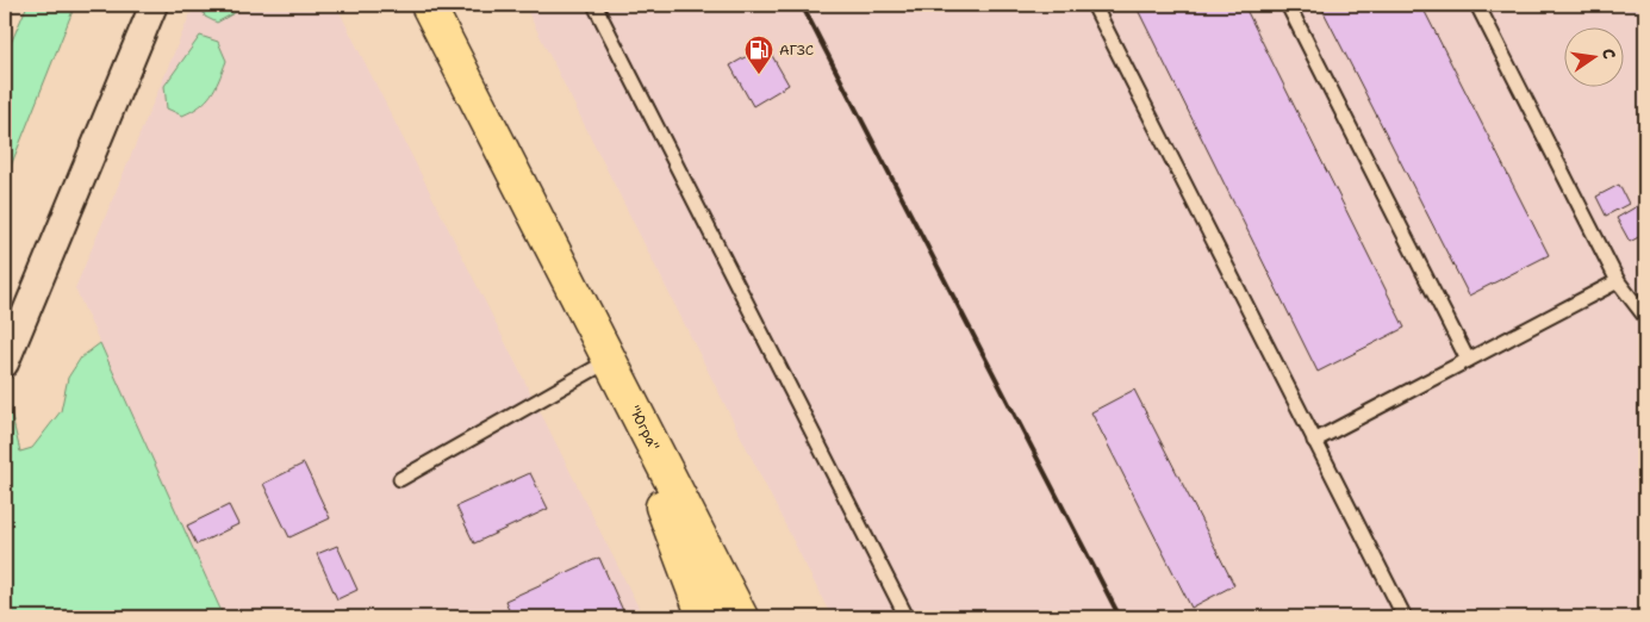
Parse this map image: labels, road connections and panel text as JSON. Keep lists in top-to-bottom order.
{
  "streets": {
    "highway": ["\"Югра\""]
  },
  "places": {
    "fuel station": ["АГЗС"]
  },
  "north": "right"
}
